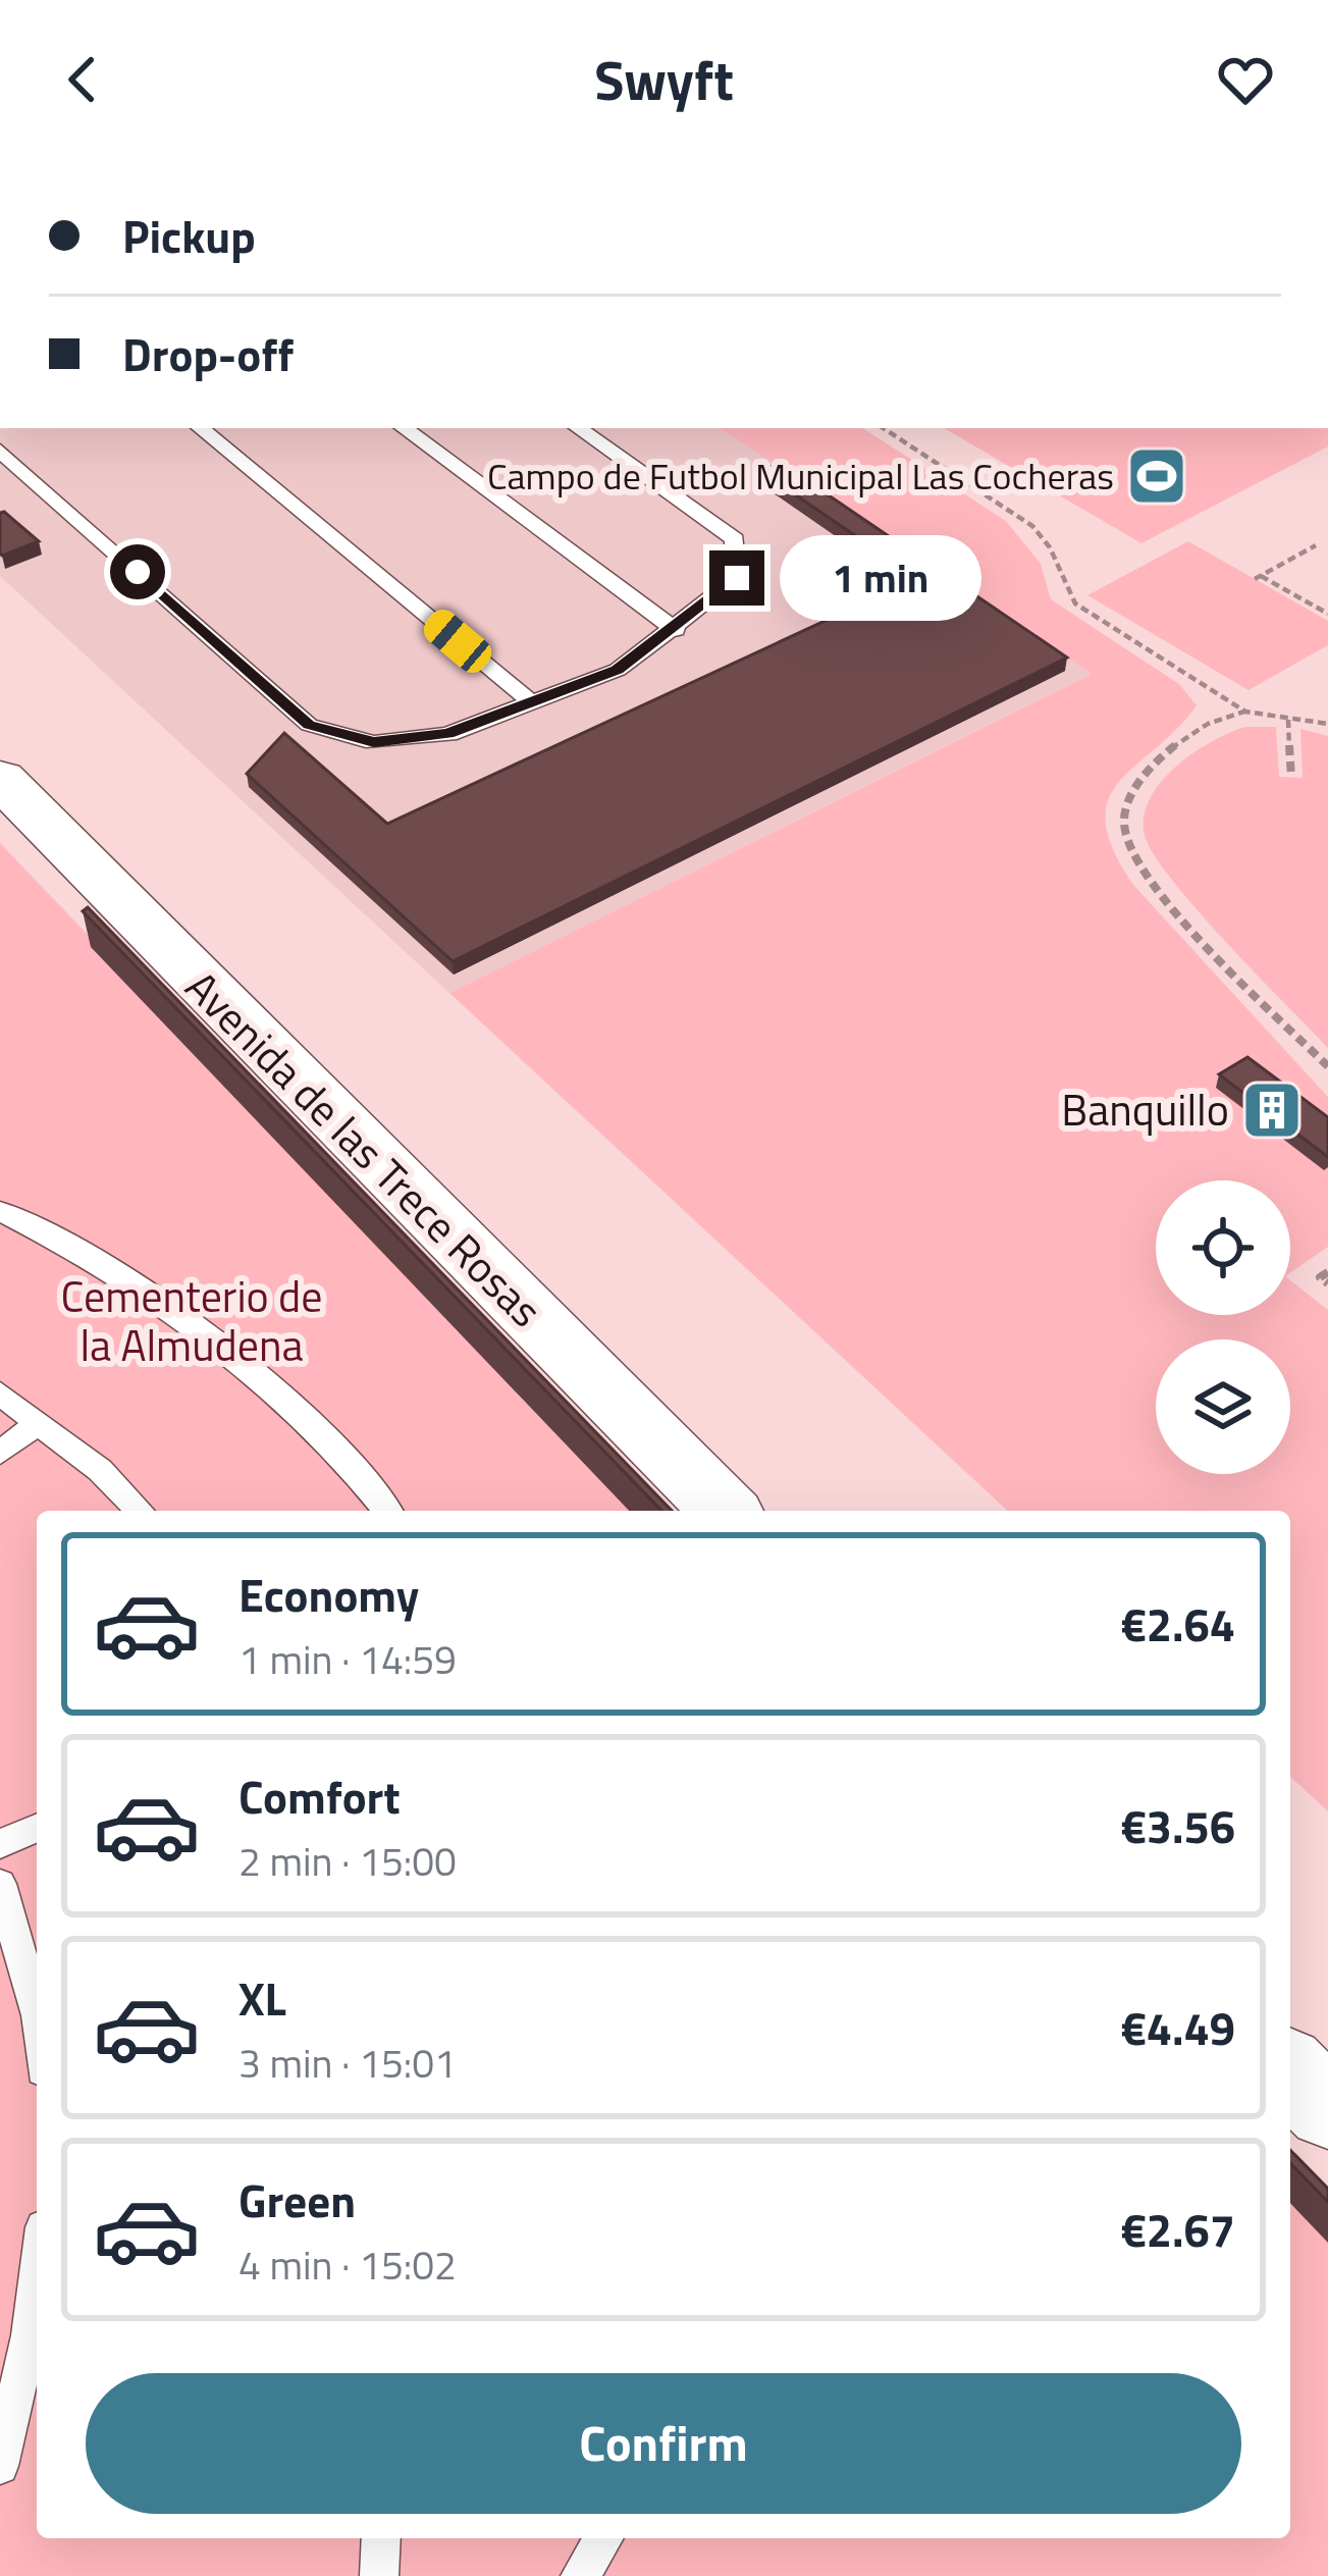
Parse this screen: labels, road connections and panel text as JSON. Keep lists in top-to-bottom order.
{
  "streets": {
    "street": ["Avenida de las Trece Rosas"]
  },
  "parks": ["Cementerio de la Almudena"],
  "places": {
    "sports": ["Campo de Futbol Municipal Las Cocheras"],
    "building": ["Banquillo"]
  },
  "page": {
    "header": "Swyft",
    "banner": ["Pickup", "Drop-off"],
    "bubble": "1 min",
    "list": [
      {
        "name": "Economy",
        "note": "1 min · 14:59",
        "value": "€2.64"
      },
      {
        "name": "Comfort",
        "note": "2 min · 15:00",
        "value": "€3.56"
      },
      {
        "name": "XL",
        "note": "3 min · 15:01",
        "value": "€4.49"
      },
      {
        "name": "Green",
        "note": "4 min · 15:02",
        "value": "€2.67"
      }
    ],
    "buttons": "Confirm"
  }
}
